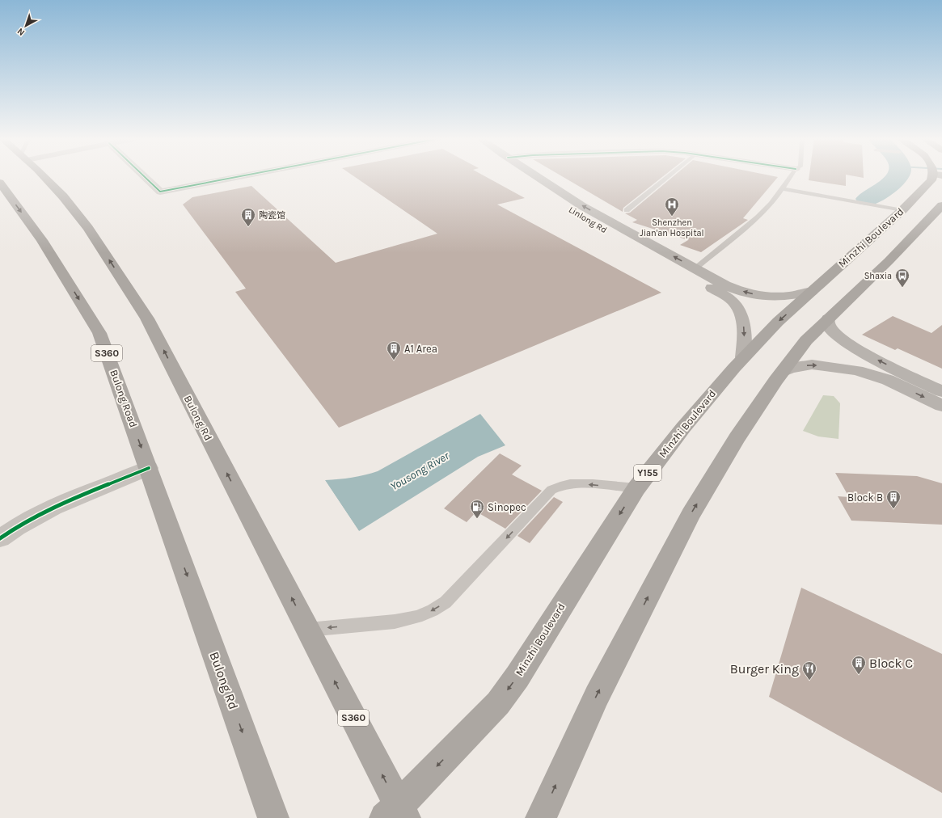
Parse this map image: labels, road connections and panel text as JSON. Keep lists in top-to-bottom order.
{
  "streets": {
    "main road": [
      "Linlong Rd",
      "Minzhi Boulevard",
      "S360",
      "Bulong Road",
      "Bulong Rd",
      "Y155"
    ]
  },
  "crossings": [
    ["Minzhi Boulevard", "S360"],
    ["S360", "Bulong Rd"],
    ["Bulong Road", "Bulong Rd"]
  ],
  "one_way": ["Bulong Road"],
  "water": ["Yousong River"],
  "places": {
    "hospital": ["Shenzhen Jian'an Hospital"],
    "building": [
      "陶瓷馆",
      "A1 Area",
      "Block B",
      "Block C"
    ],
    "bus stop": ["Shaxia"],
    "fuel station": ["Sinopec"],
    "restaurant": ["Burger King"]
  },
  "north": "bottom left"
}
